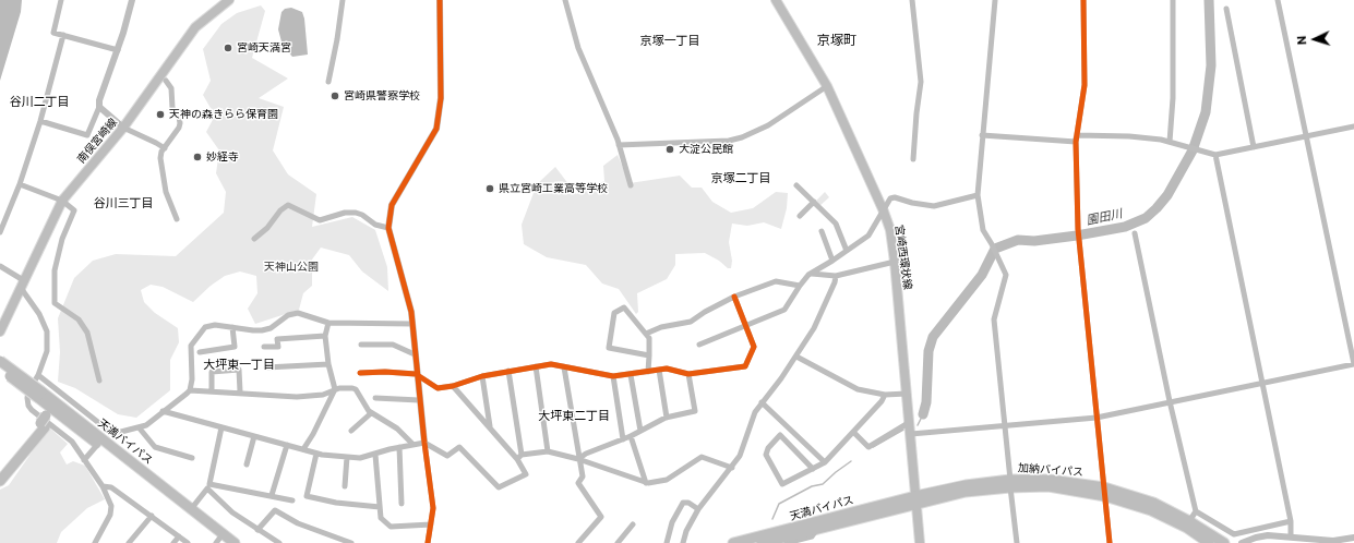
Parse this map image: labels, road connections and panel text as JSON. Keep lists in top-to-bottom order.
{
  "streets": {
    "highway": ["天満バイパス", "加納バイパス"],
    "main road": ["南俣宮崎線", "宮崎西環状線"]
  },
  "crossings": [
    ["宮崎西環状線", "天満バイパス"],
    ["宮崎西環状線", "加納バイパス"],
    ["天満バイパス", "加納バイパス"]
  ],
  "districts": [
    "京塚一丁目",
    "京塚町",
    "谷川二丁目",
    "京塚二丁目",
    "谷川三丁目",
    "大坪東一丁目",
    "大坪東二丁目"
  ],
  "water": ["園田川"],
  "parks": ["天神山公園"],
  "places": [
    "宮崎天満宮",
    "宮崎県警察学校",
    "天神の森きらら保育園",
    "大淀公民館",
    "妙経寺",
    "県立宮崎工業高等学校"
  ],
  "north": "left"
}
